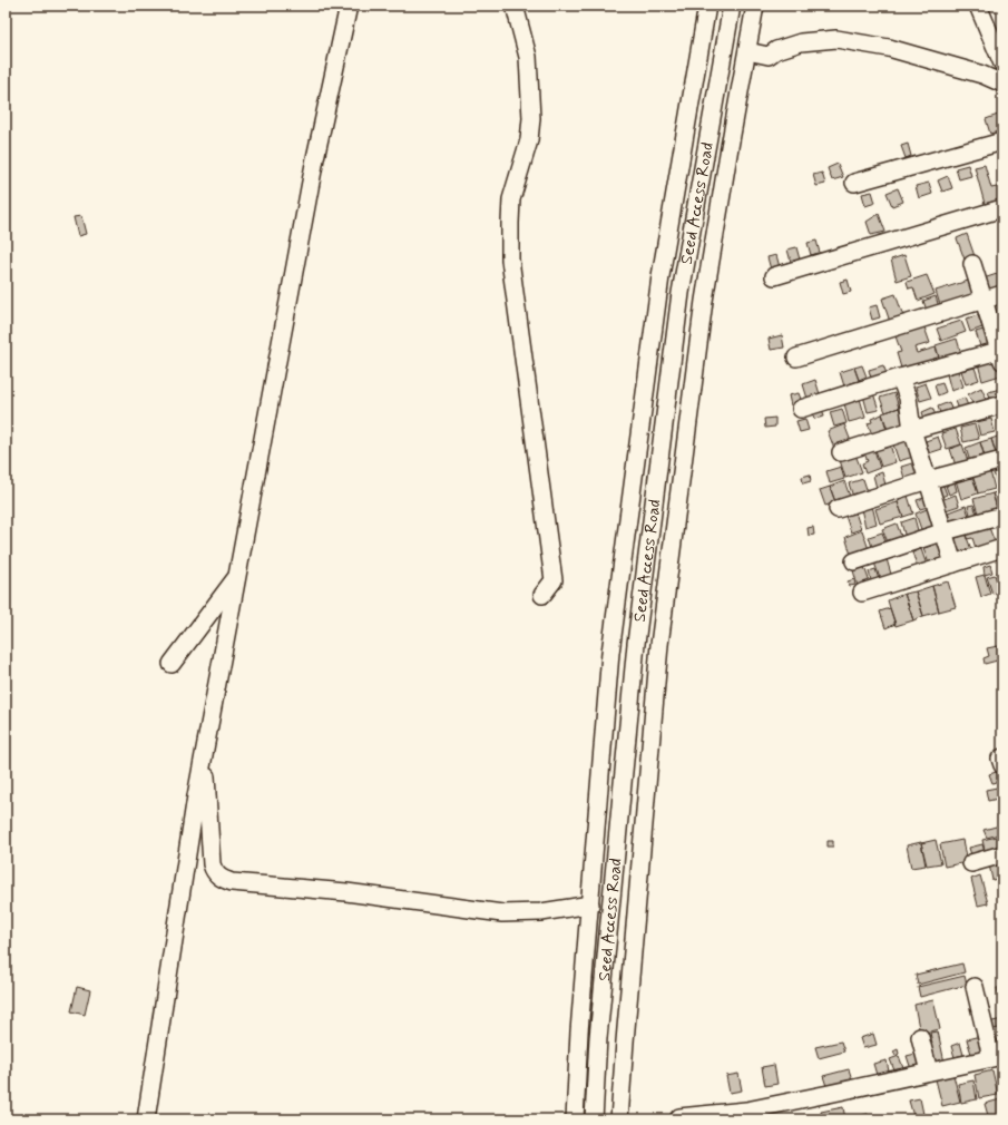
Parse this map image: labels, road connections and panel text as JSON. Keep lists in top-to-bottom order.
{
  "streets": {
    "street": ["Seed Access Road"]
  }
}
